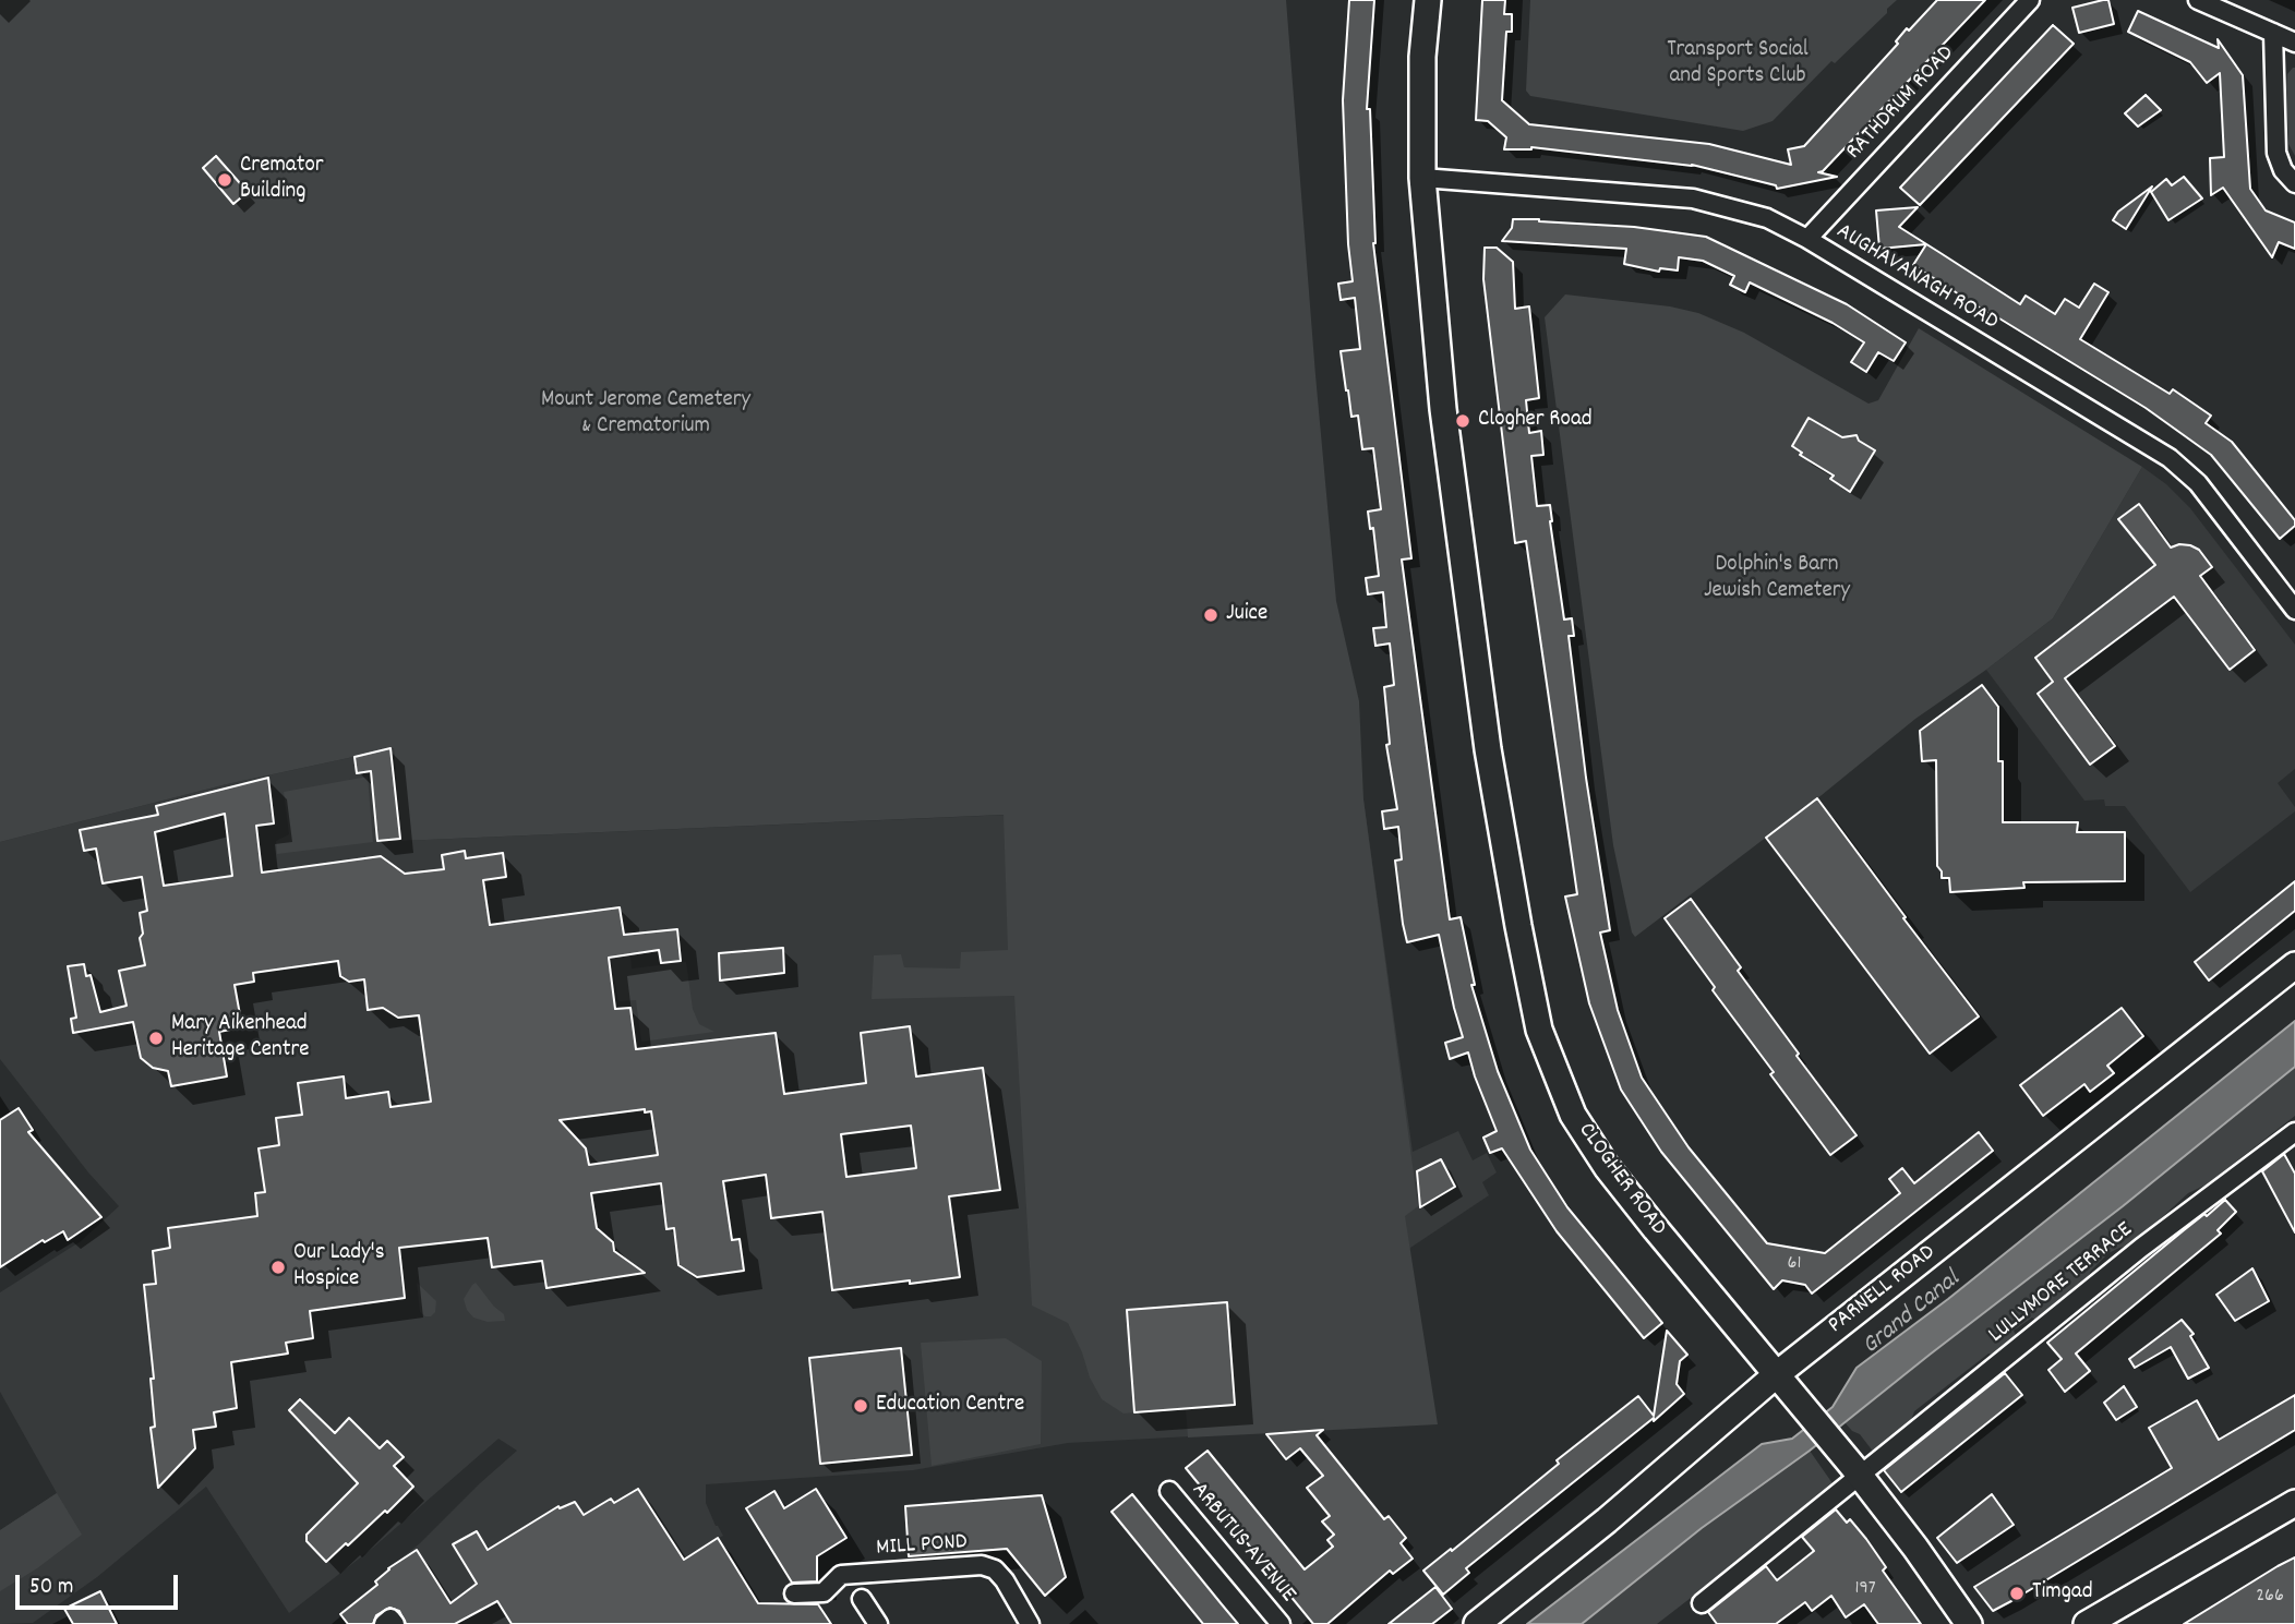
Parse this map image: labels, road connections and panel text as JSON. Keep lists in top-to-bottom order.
{
  "streets": {
    "street": [
      "RATHDRUM ROAD",
      "AUGHAVANAGH ROAD",
      "CLOGHER ROAD",
      "LULLYMORE TERRACE",
      "PARNELL ROAD",
      "ARBUTUS AVENUE",
      "MILL POND"
    ]
  },
  "crossings": [
    ["RATHDRUM ROAD", "AUGHAVANAGH ROAD"],
    ["AUGHAVANAGH ROAD", "CLOGHER ROAD"],
    ["CLOGHER ROAD", "LULLYMORE TERRACE"],
    ["CLOGHER ROAD", "PARNELL ROAD"]
  ],
  "water": ["Grand Canal"],
  "parks": ["Transport Social and Sports Club", "Mount Jerome Cemetery & Crematorium", "Dolphin's Barn Jewish Cemetery"],
  "places": [
    "Cremator Building",
    "Clogher Road",
    "Juice",
    "Mary Aikenhead Heritage Centre",
    "Our Lady's Hospice",
    "Education Centre",
    "Timgad"
  ],
  "house_numbers": ["61", "197", "266"],
  "scale_bar": "50 m"
}
